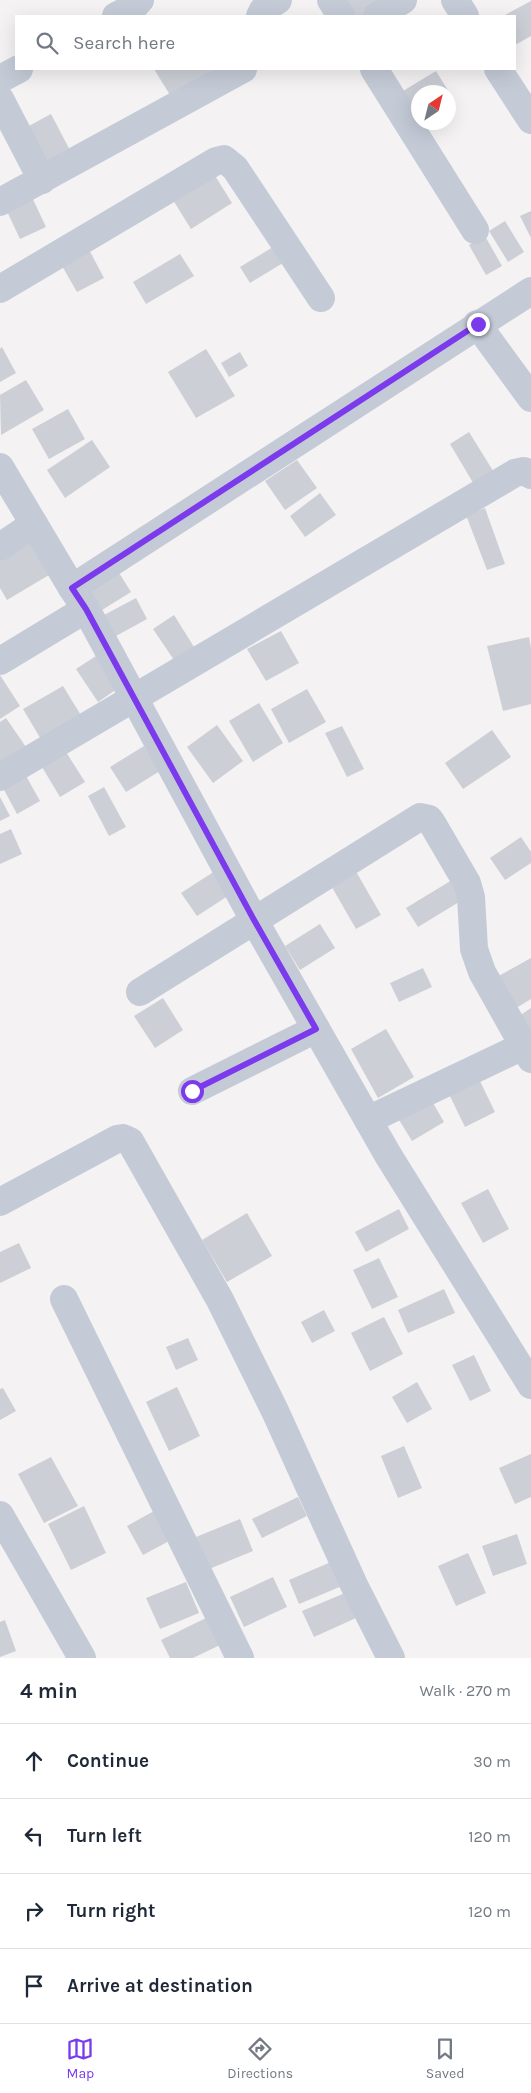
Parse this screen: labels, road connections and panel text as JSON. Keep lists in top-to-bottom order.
{
  "north": "top right",
  "page": {
    "search": "Search here",
    "heading": ["4 min", "Walk · 270 m"],
    "list": [
      ["Continue", "30 m"],
      ["Turn left", "120 m"],
      ["Turn right", "120 m"],
      "Arrive at destination"
    ],
    "nav": ["Map", "Directions", "Saved"]
  }
}
